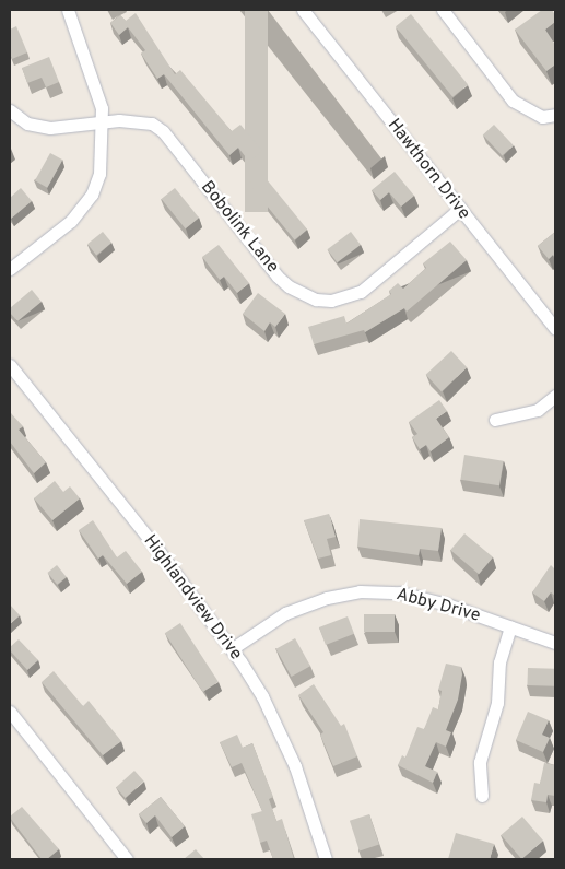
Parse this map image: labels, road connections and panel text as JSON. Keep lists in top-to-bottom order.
{
  "streets": {
    "street": [
      "Hawthorn Drive",
      "Bobolink Lane",
      "Highlandview Drive",
      "Abby Drive"
    ]
  },
  "crossings": [
    ["Hawthorn Drive", "Bobolink Lane"],
    ["Highlandview Drive", "Abby Drive"]
  ]
}
